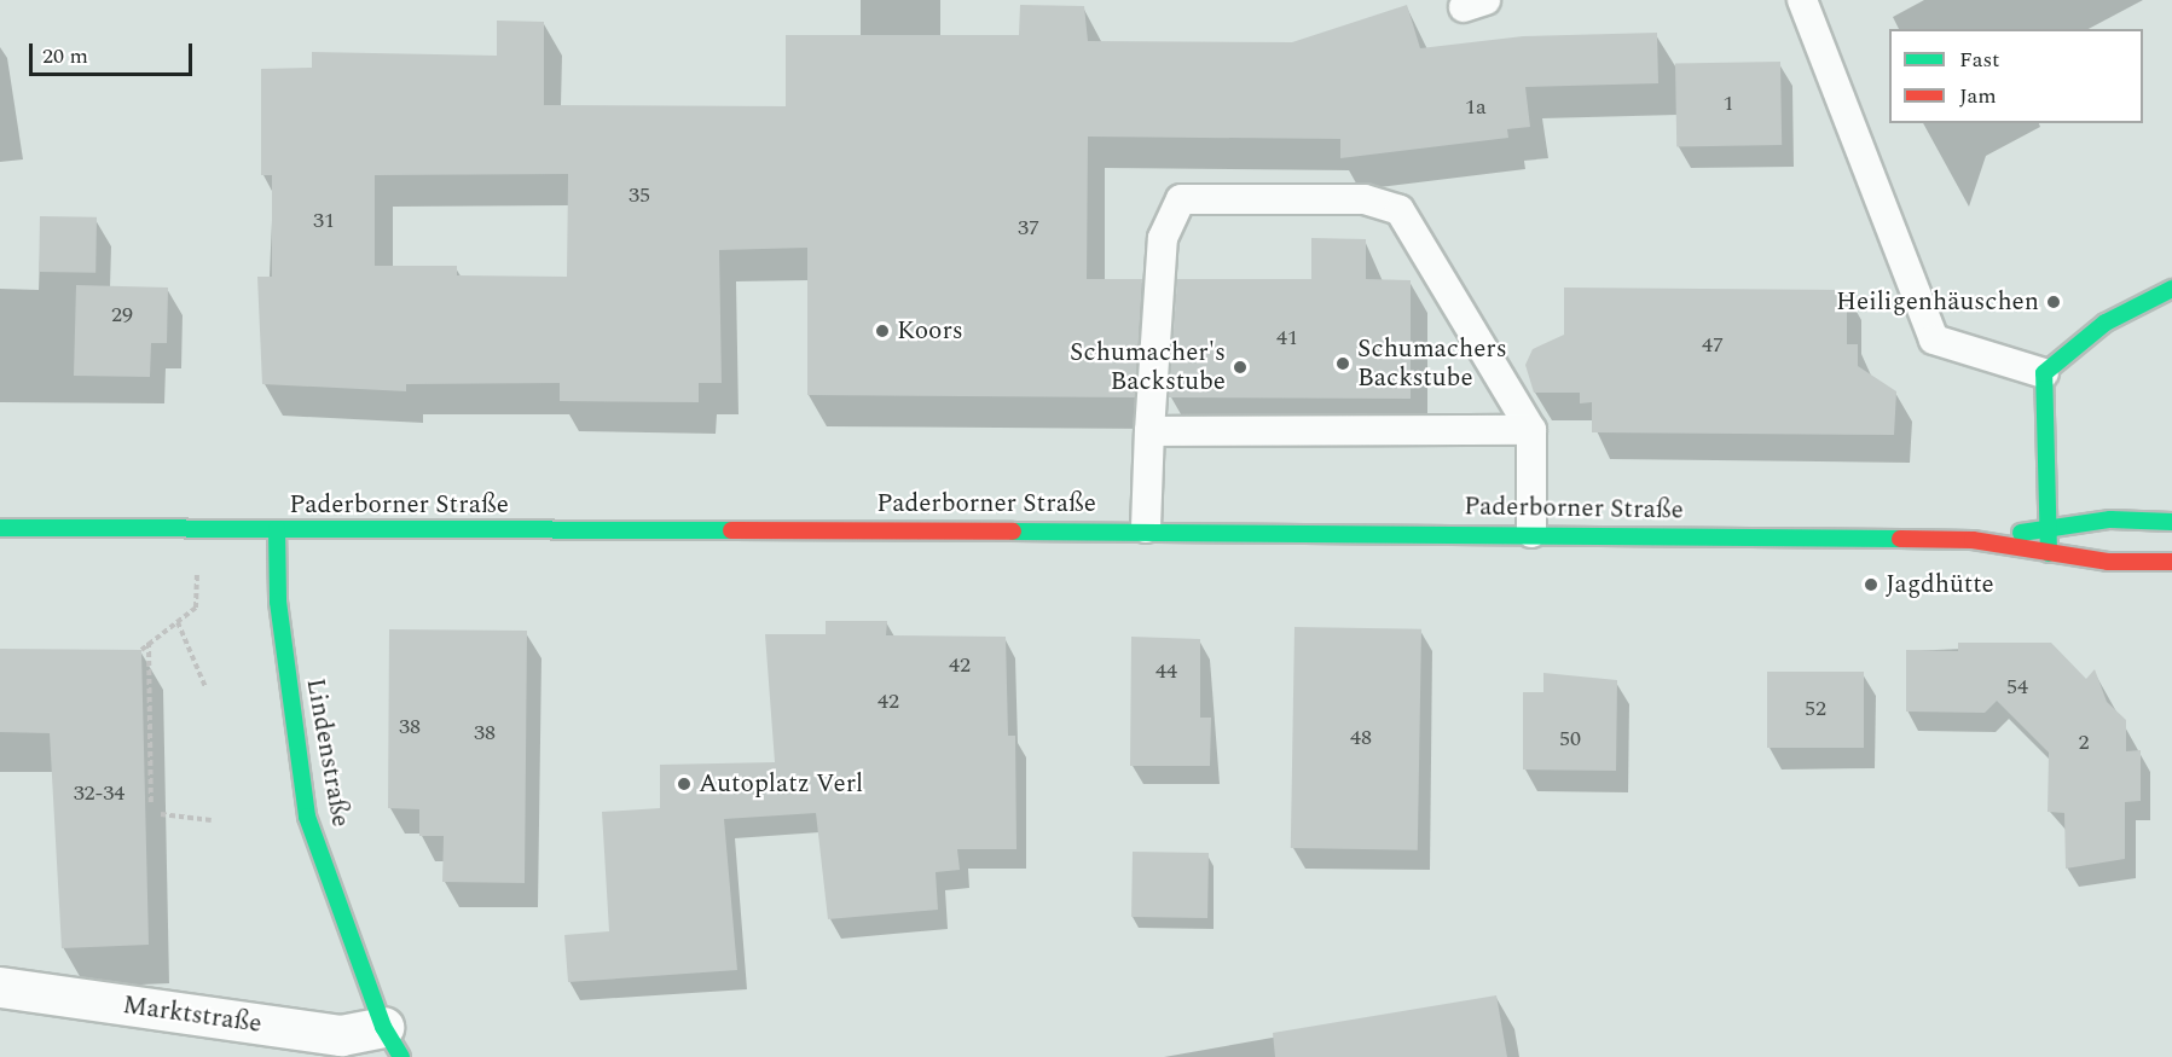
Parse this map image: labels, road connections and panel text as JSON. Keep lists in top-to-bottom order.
{
  "streets": {
    "main road": ["Paderborner Straße", "Lindenstraße"],
    "street": ["Marktstraße"]
  },
  "crossings": [
    ["Paderborner Straße", "Lindenstraße"],
    ["Lindenstraße", "Marktstraße"]
  ],
  "places": [
    "Heiligenhäuschen",
    "Koors",
    "Schumachers Backstube",
    "Schumacher's Backstube",
    "Jagdhütte",
    "Autoplatz Verl"
  ],
  "house_numbers": [
    "1",
    "1a",
    "35",
    "31",
    "37",
    "29",
    "41",
    "47",
    "42",
    "44",
    "54",
    "42",
    "52",
    "38",
    "38",
    "48",
    "50",
    "2",
    "32-34"
  ],
  "legend": ["Fast", "Jam"],
  "scale_bar": "20 m"
}
